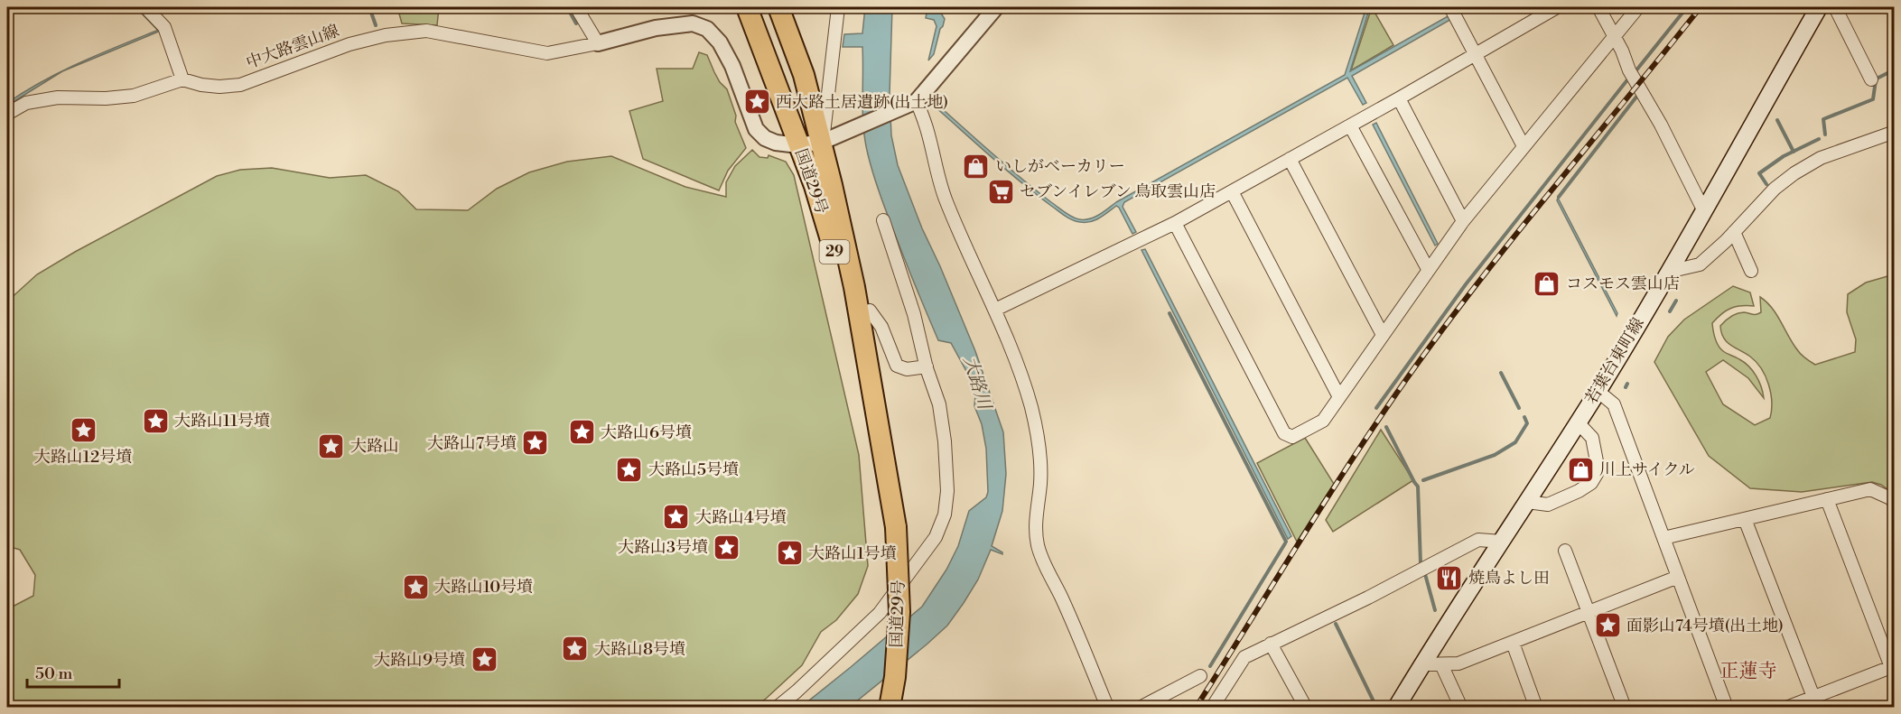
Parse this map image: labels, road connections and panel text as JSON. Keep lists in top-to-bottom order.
{
  "streets": {
    "highway": ["国道29号", "29"],
    "main road": ["若葉台東町線"],
    "street": ["中大路雲山線"]
  },
  "crossings": [
    ["中大路雲山線", "国道29号"]
  ],
  "districts": ["正蓮寺"],
  "water": ["大路川"],
  "places": {
    "place": [
      "西大路土居遺跡(出土地)",
      "大路山11号墳",
      "大路山12号墳",
      "大路山6号墳",
      "大路山7号墳",
      "大路山",
      "大路山5号墳",
      "大路山4号墳",
      "大路山3号墳",
      "大路山1号墳",
      "大路山10号墳",
      "面影山74号墳(出土地)",
      "大路山8号墳",
      "大路山9号墳"
    ],
    "shop": ["いしがベーカリー", "コスモス雲山店", "川上サイクル"],
    "supermarket": ["セブンイレブン 鳥取雲山店"],
    "restaurant": ["焼鳥よし田"]
  },
  "scale_bar": "50 m"
}
